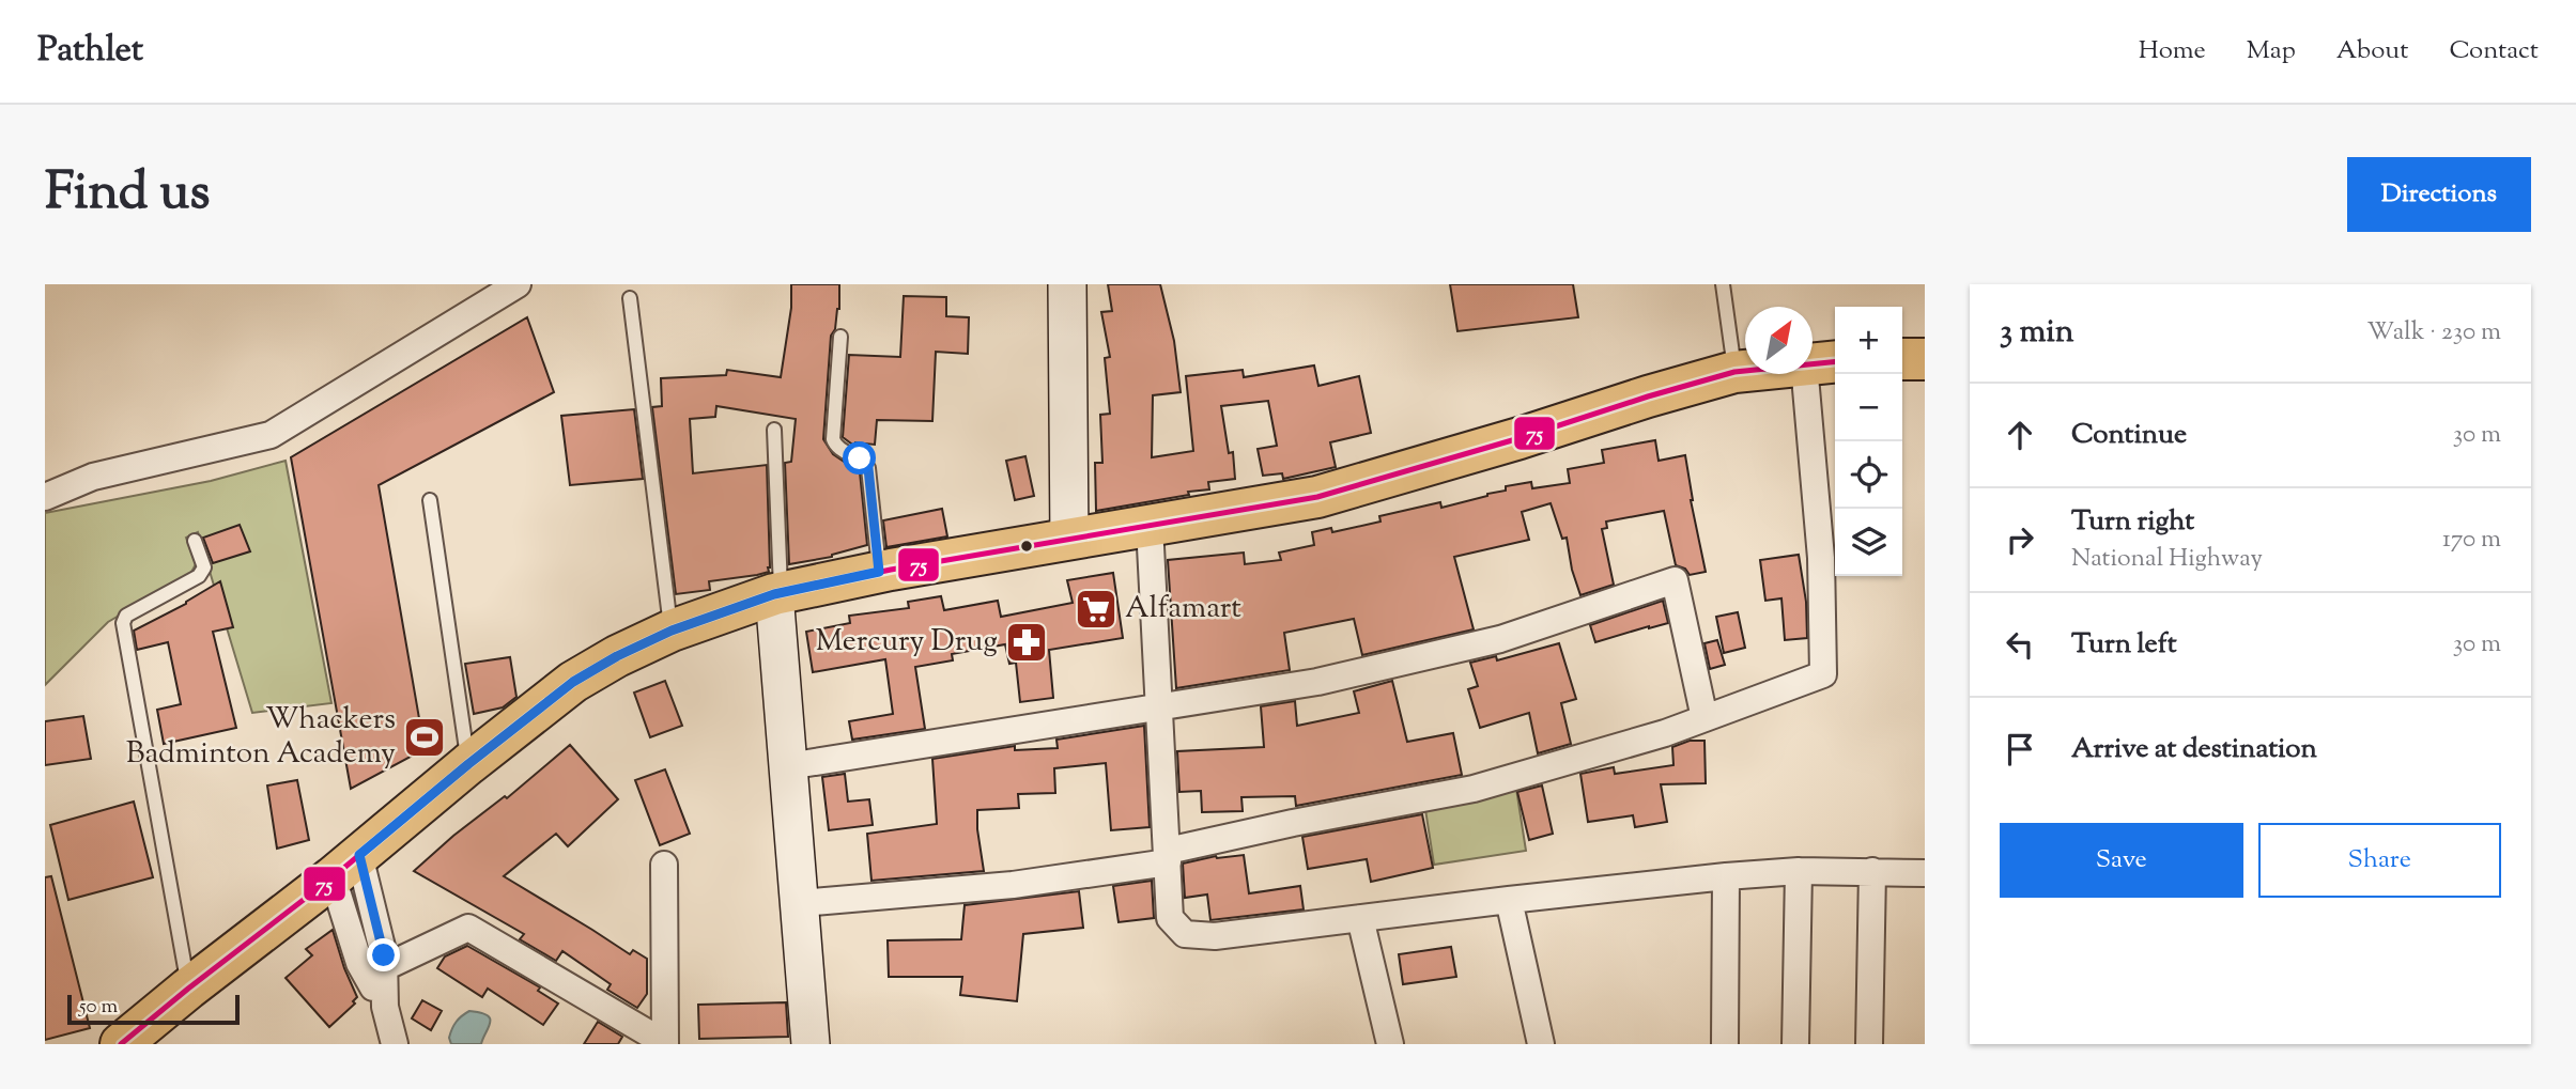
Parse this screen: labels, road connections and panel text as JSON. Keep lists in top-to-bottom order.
{
  "places": {
    "supermarket": ["Alfamart"],
    "pharmacy": ["Mercury Drug"],
    "sports": ["Whackers Badminton Academy"]
  },
  "lines": ["transit line 75"],
  "scale_bar": "50 m",
  "north": "top right",
  "page": {
    "header": "Pathlet",
    "nav": [
      "Home",
      "Map",
      "About",
      "Contact"
    ],
    "title": "Find us",
    "buttons": [
      "Directions",
      ["Save", "Share"]
    ],
    "heading": ["3 min", "Walk · 230 m"],
    "map_buttons": ["+", "−"],
    "list": [
      ["Continue", "30 m"],
      ["Turn right", "National Highway", "170 m"],
      ["Turn left", "30 m"],
      "Arrive at destination"
    ],
    "scale": "50 m"
  }
}
